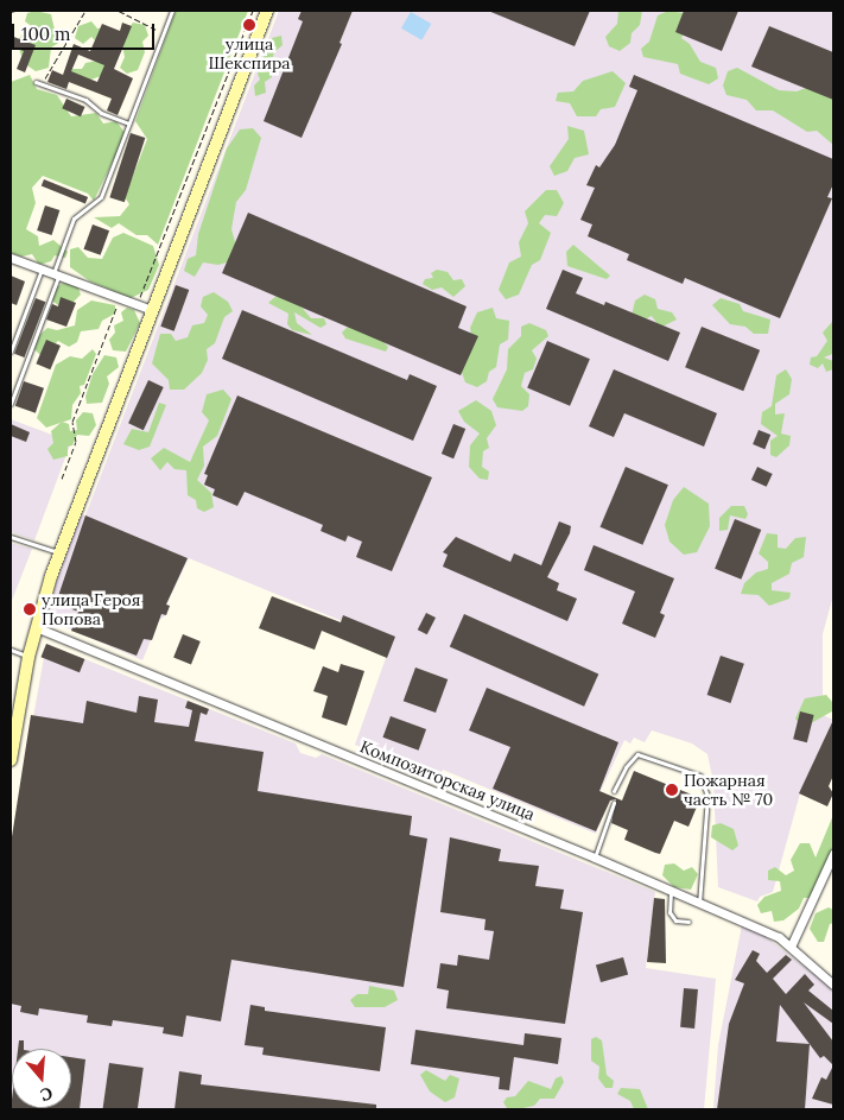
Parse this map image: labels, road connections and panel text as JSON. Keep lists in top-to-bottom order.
{
  "streets": {
    "street": ["Композиторская улица"]
  },
  "places": ["улица Шекспира", "улица Героя Попова", "Пожарная часть № 70"],
  "scale_bar": "100 m",
  "north": "bottom"
}
